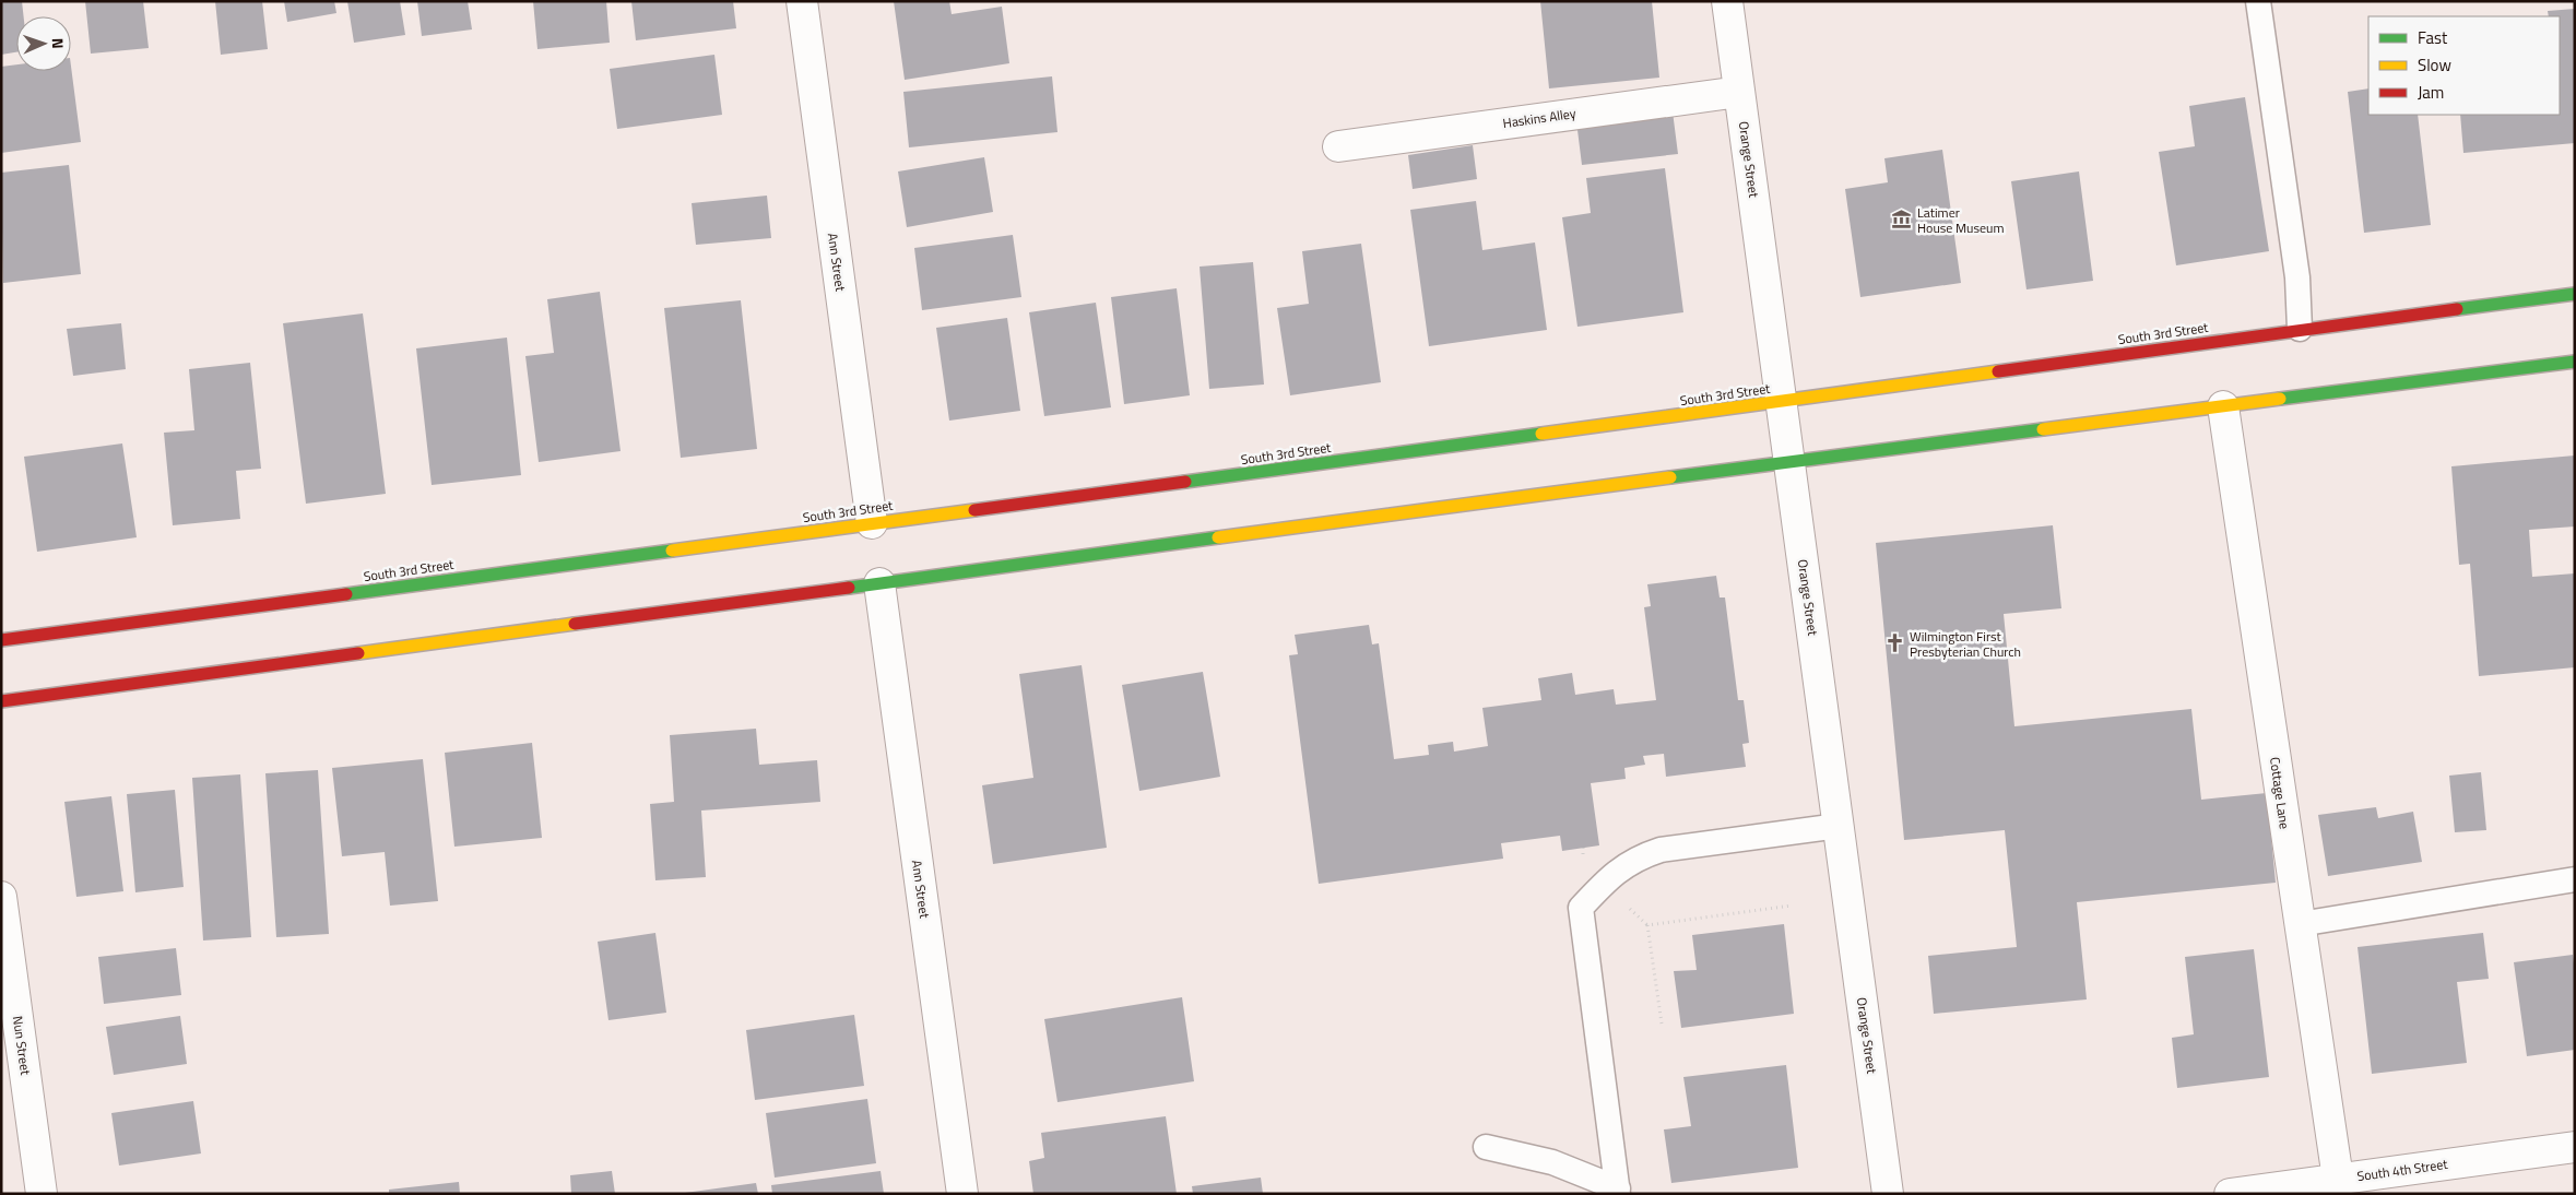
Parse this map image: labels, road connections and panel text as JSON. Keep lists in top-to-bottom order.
{
  "streets": {
    "main road": ["South 3rd Street"],
    "street": [
      "Haskins Alley",
      "Orange Street",
      "Ann Street",
      "Cottage Lane",
      "Nun Street",
      "South 4th Street"
    ]
  },
  "crossings": [
    ["Haskins Alley", "Orange Street"],
    ["Orange Street", "South 3rd Street"],
    ["Ann Street", "South 3rd Street"],
    ["Cottage Lane", "South 4th Street"]
  ],
  "places": {
    "museum": ["Latimer House Museum"],
    "church": ["Wilmington First Presbyterian Church"]
  },
  "legend": ["Fast", "Slow", "Jam"],
  "north": "right"
}
